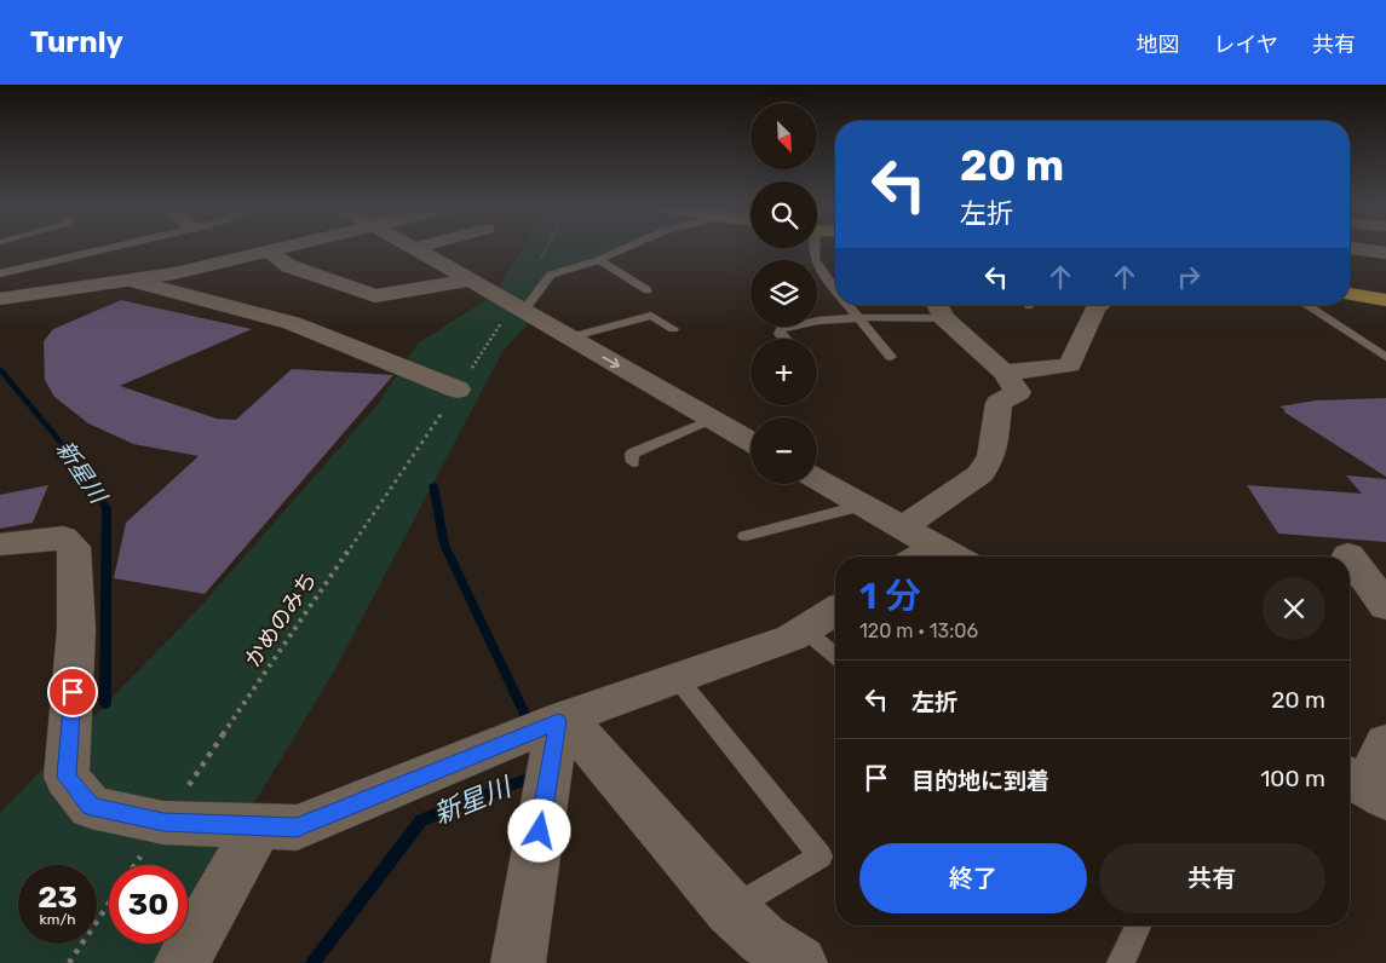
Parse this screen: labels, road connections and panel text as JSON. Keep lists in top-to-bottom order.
{
  "streets": {
    "path": ["かめのみち"]
  },
  "water": ["新星川"],
  "north": "bottom right",
  "page": {
    "header": "Turnly",
    "nav": ["地図", "レイヤ", "共有"],
    "map_buttons": ["+", "−"],
    "turn": ["20 m", "左折"],
    "heading": ["1 分", "120 m · 13:06"],
    "list": [
      {
        "name": "左折",
        "value": "20 m"
      },
      {
        "name": "目的地に到着",
        "value": "100 m"
      }
    ],
    "buttons": ["終了", "共有"],
    "speed": "23 km/h",
    "limit": "30"
  }
}
